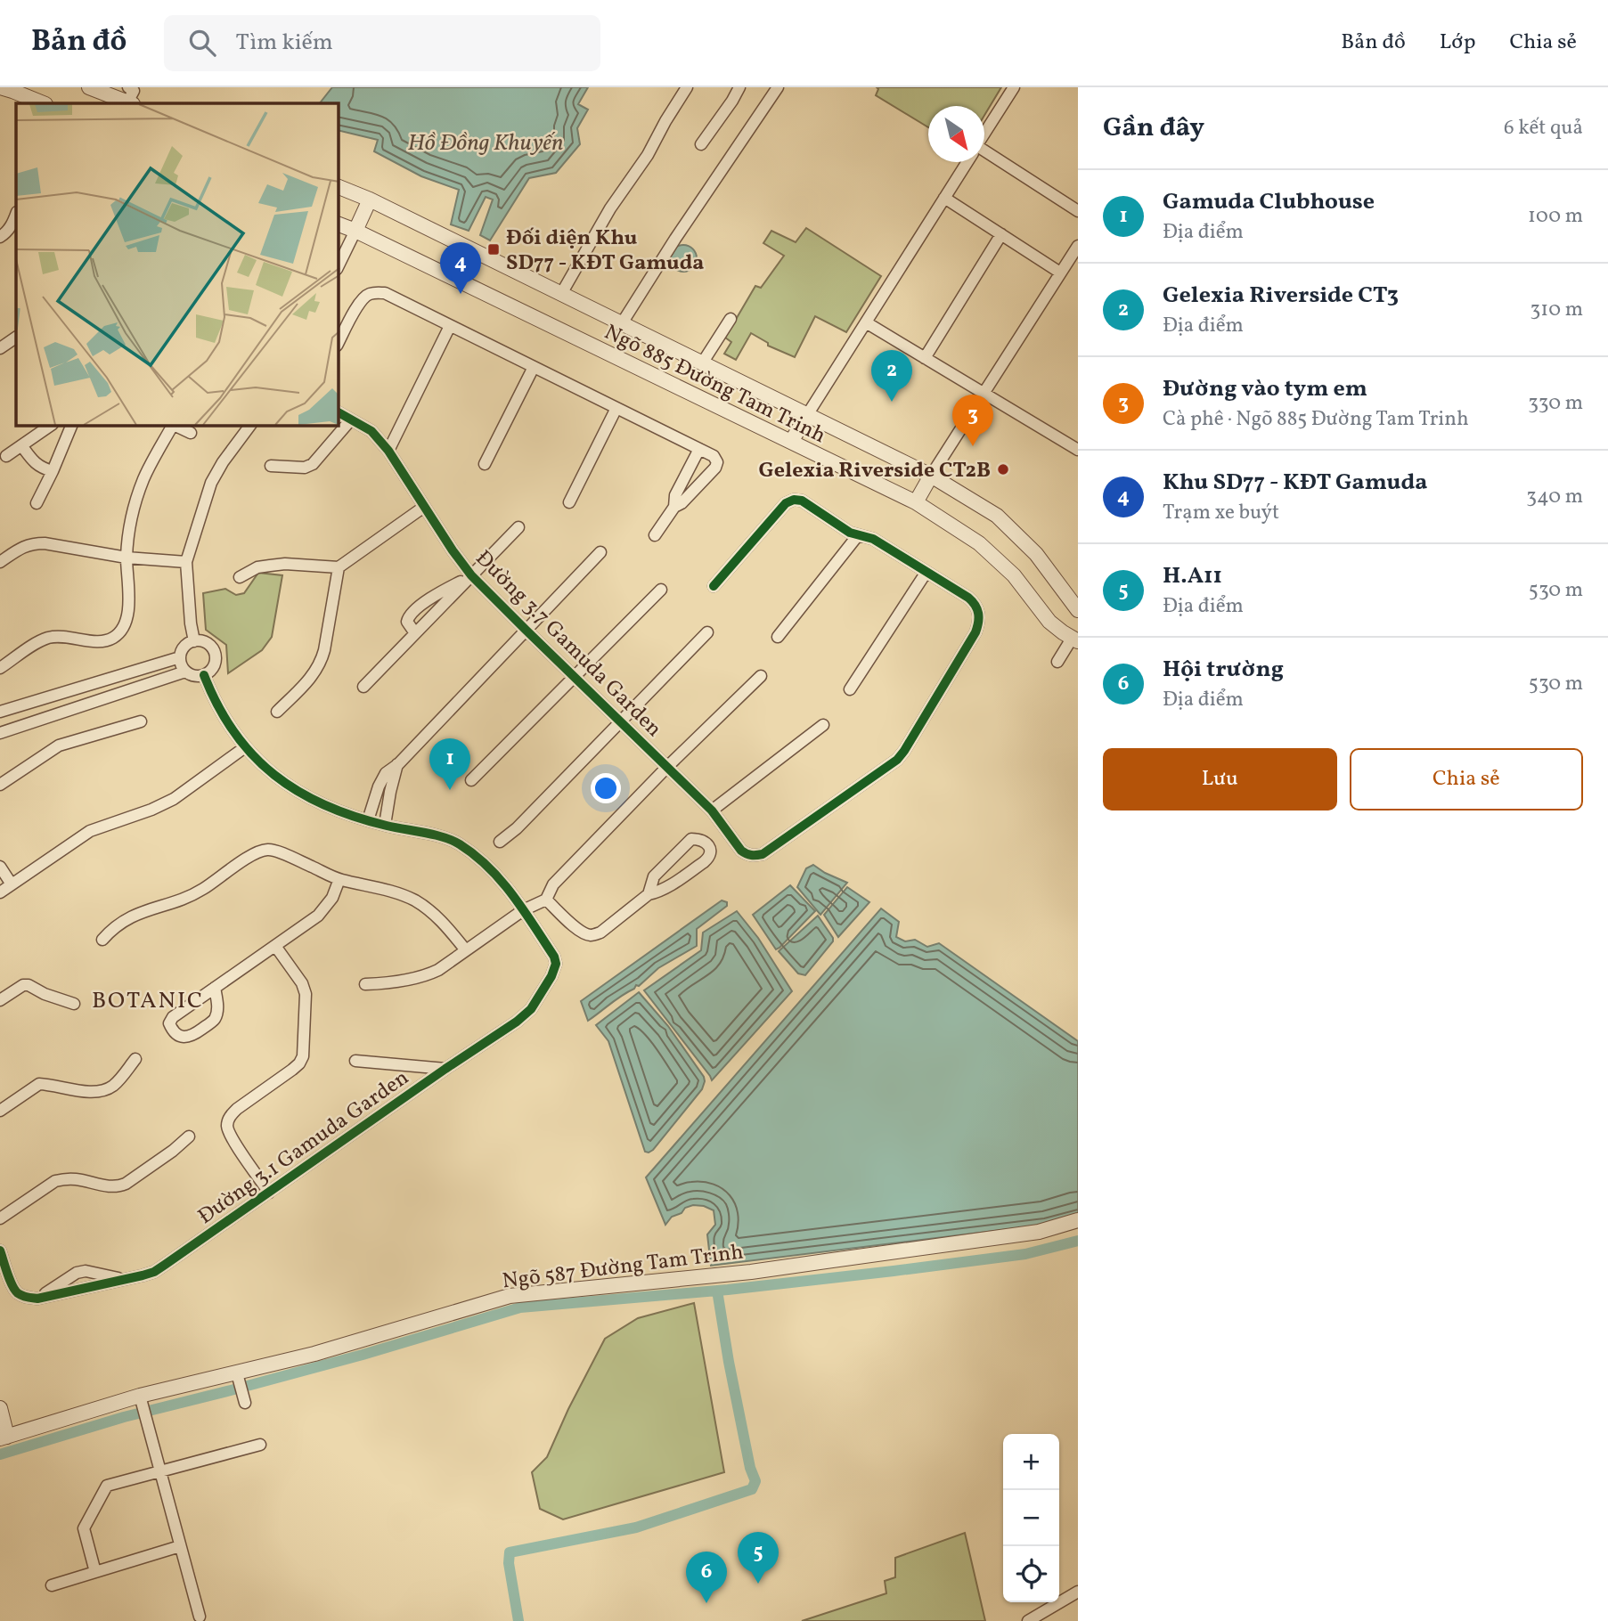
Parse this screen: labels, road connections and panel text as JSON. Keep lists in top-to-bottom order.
{
  "streets": {
    "street": [
      "Ngõ 885 Đường Tam Trinh",
      "Đường 3.7 Gamuda Garden",
      "Đường 3.1 Gamuda Garden",
      "Ngõ 587 Đường Tam Trinh"
    ]
  },
  "districts": ["BOTANIC"],
  "water": ["Hồ Đồng Khuyến"],
  "places": {
    "transit": ["Đối diện Khu SD77 - KĐT Gamuda"],
    "other": ["Gelexia Riverside CT2B"]
  },
  "north": "bottom right",
  "page": {
    "header": "Bản đồ",
    "search": "Tìm kiếm",
    "nav": ["Bản đồ", "Lớp", "Chia sẻ"],
    "heading": ["Gần đây", "6 kết quả"],
    "list": [
      {
        "mark": "1",
        "name": "Gamuda Clubhouse",
        "note": "Địa điểm",
        "value": "100 m"
      },
      {
        "mark": "2",
        "name": "Gelexia Riverside CT3",
        "note": "Địa điểm",
        "value": "310 m"
      },
      {
        "mark": "3",
        "name": "Đường vào tym em",
        "note": "Cà phê · Ngõ 885 Đường Tam Trinh",
        "value": "330 m"
      },
      {
        "mark": "4",
        "name": "Khu SD77 - KĐT Gamuda",
        "note": "Trạm xe buýt",
        "value": "340 m"
      },
      {
        "mark": "5",
        "name": "H.A11",
        "note": "Địa điểm",
        "value": "530 m"
      },
      {
        "mark": "6",
        "name": "Hội trường",
        "note": "Địa điểm",
        "value": "530 m"
      }
    ],
    "pins": [
      "4",
      "2",
      "3",
      "1",
      "5",
      "6"
    ],
    "buttons": ["Lưu", "Chia sẻ"],
    "map_buttons": ["+", "−"]
  }
}
